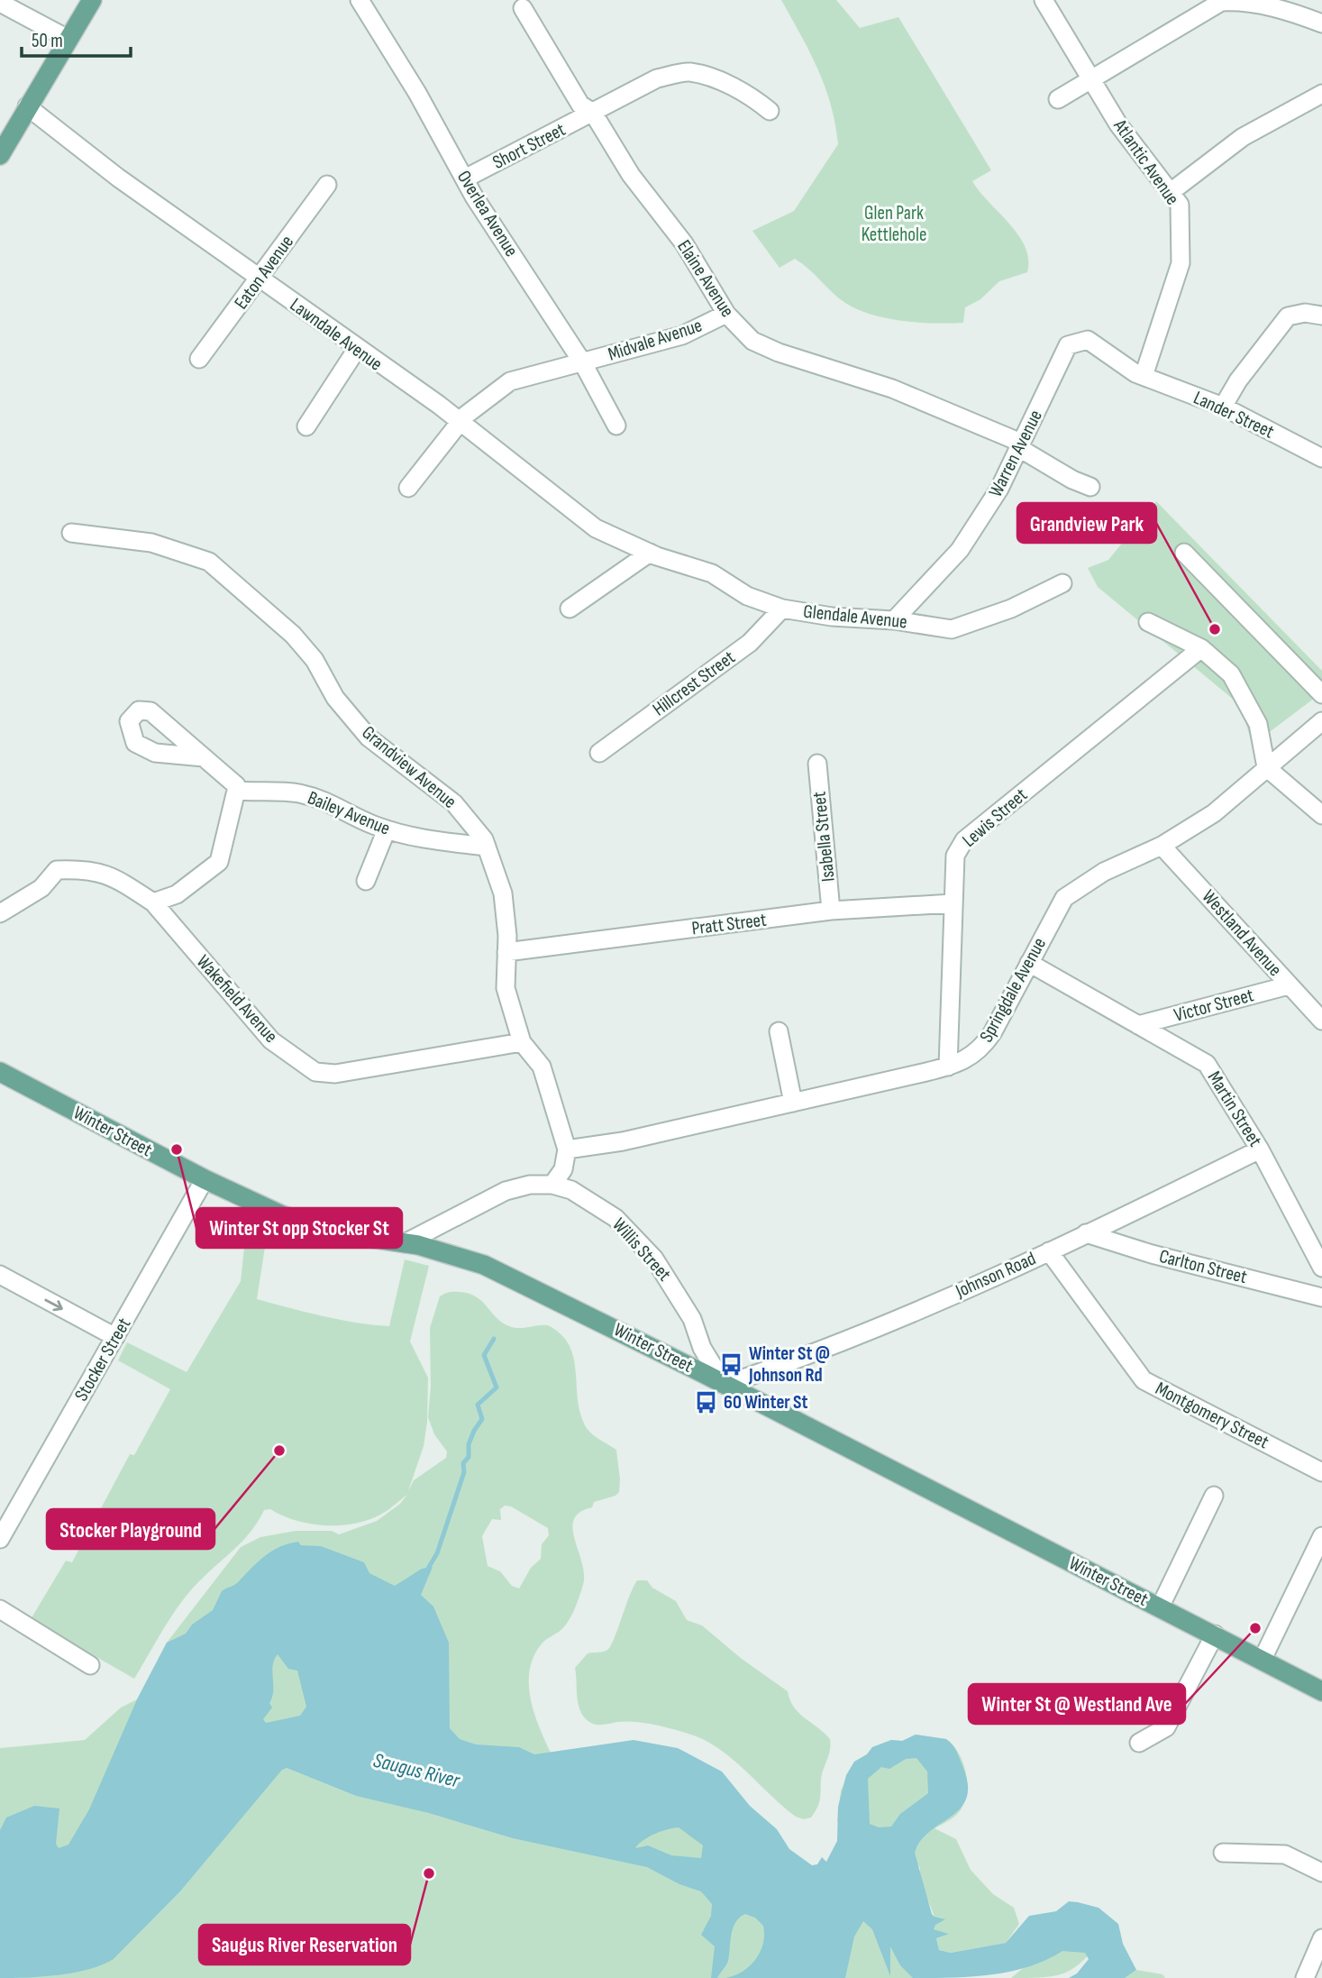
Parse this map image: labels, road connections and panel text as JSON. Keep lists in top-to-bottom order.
{
  "streets": {
    "main road": ["Winter Street"],
    "street": [
      "Short Street",
      "Atlantic Avenue",
      "Overlea Avenue",
      "Eaton Avenue",
      "Elaine Avenue",
      "Lawndale Avenue",
      "Midvale Avenue",
      "Lander Street",
      "Warren Avenue",
      "Glendale Avenue",
      "Hillcrest Street",
      "Grandview Avenue",
      "Bailey Avenue",
      "Lewis Street",
      "Isabella Street",
      "Pratt Street",
      "Westland Avenue",
      "Springdale Avenue",
      "Wakefield Avenue",
      "Victor Street",
      "Martin Street",
      "Willis Street",
      "Carlton Street",
      "Johnson Road",
      "Stocker Street",
      "Montgomery Street"
    ]
  },
  "crossings": [
    ["Short Street", "Overlea Avenue"],
    ["Short Street", "Elaine Avenue"],
    ["Atlantic Avenue", "Lander Street"],
    ["Atlantic Avenue", "Warren Avenue"],
    ["Overlea Avenue", "Midvale Avenue"],
    ["Eaton Avenue", "Lawndale Avenue"],
    ["Elaine Avenue", "Midvale Avenue"],
    ["Elaine Avenue", "Warren Avenue"],
    ["Lawndale Avenue", "Midvale Avenue"],
    ["Lawndale Avenue", "Glendale Avenue"],
    ["Lander Street", "Warren Avenue"],
    ["Warren Avenue", "Glendale Avenue"],
    ["Glendale Avenue", "Hillcrest Street"],
    ["Grandview Avenue", "Bailey Avenue"],
    ["Grandview Avenue", "Pratt Street"],
    ["Grandview Avenue", "Springdale Avenue"],
    ["Grandview Avenue", "Wakefield Avenue"],
    ["Lewis Street", "Pratt Street"],
    ["Lewis Street", "Springdale Avenue"],
    ["Isabella Street", "Pratt Street"],
    ["Westland Avenue", "Springdale Avenue"],
    ["Westland Avenue", "Victor Street"],
    ["Springdale Avenue", "Martin Street"],
    ["Victor Street", "Martin Street"],
    ["Martin Street", "Johnson Road"],
    ["Winter Street", "Willis Street"],
    ["Winter Street", "Johnson Road"],
    ["Winter Street", "Stocker Street"],
    ["Willis Street", "Johnson Road"],
    ["Carlton Street", "Johnson Road"],
    ["Johnson Road", "Montgomery Street"]
  ],
  "water": ["Saugus River"],
  "parks": ["Glen Park Kettlehole"],
  "places": {
    "other": [
      "Grandview Park",
      "Winter St opp Stocker St",
      "Stocker Playground",
      "Winter St @ Westland Ave",
      "Saugus River Reservation"
    ],
    "bus stop": ["Winter St @ Johnson Rd", "60 Winter St"]
  },
  "scale_bar": "50 m"
}
